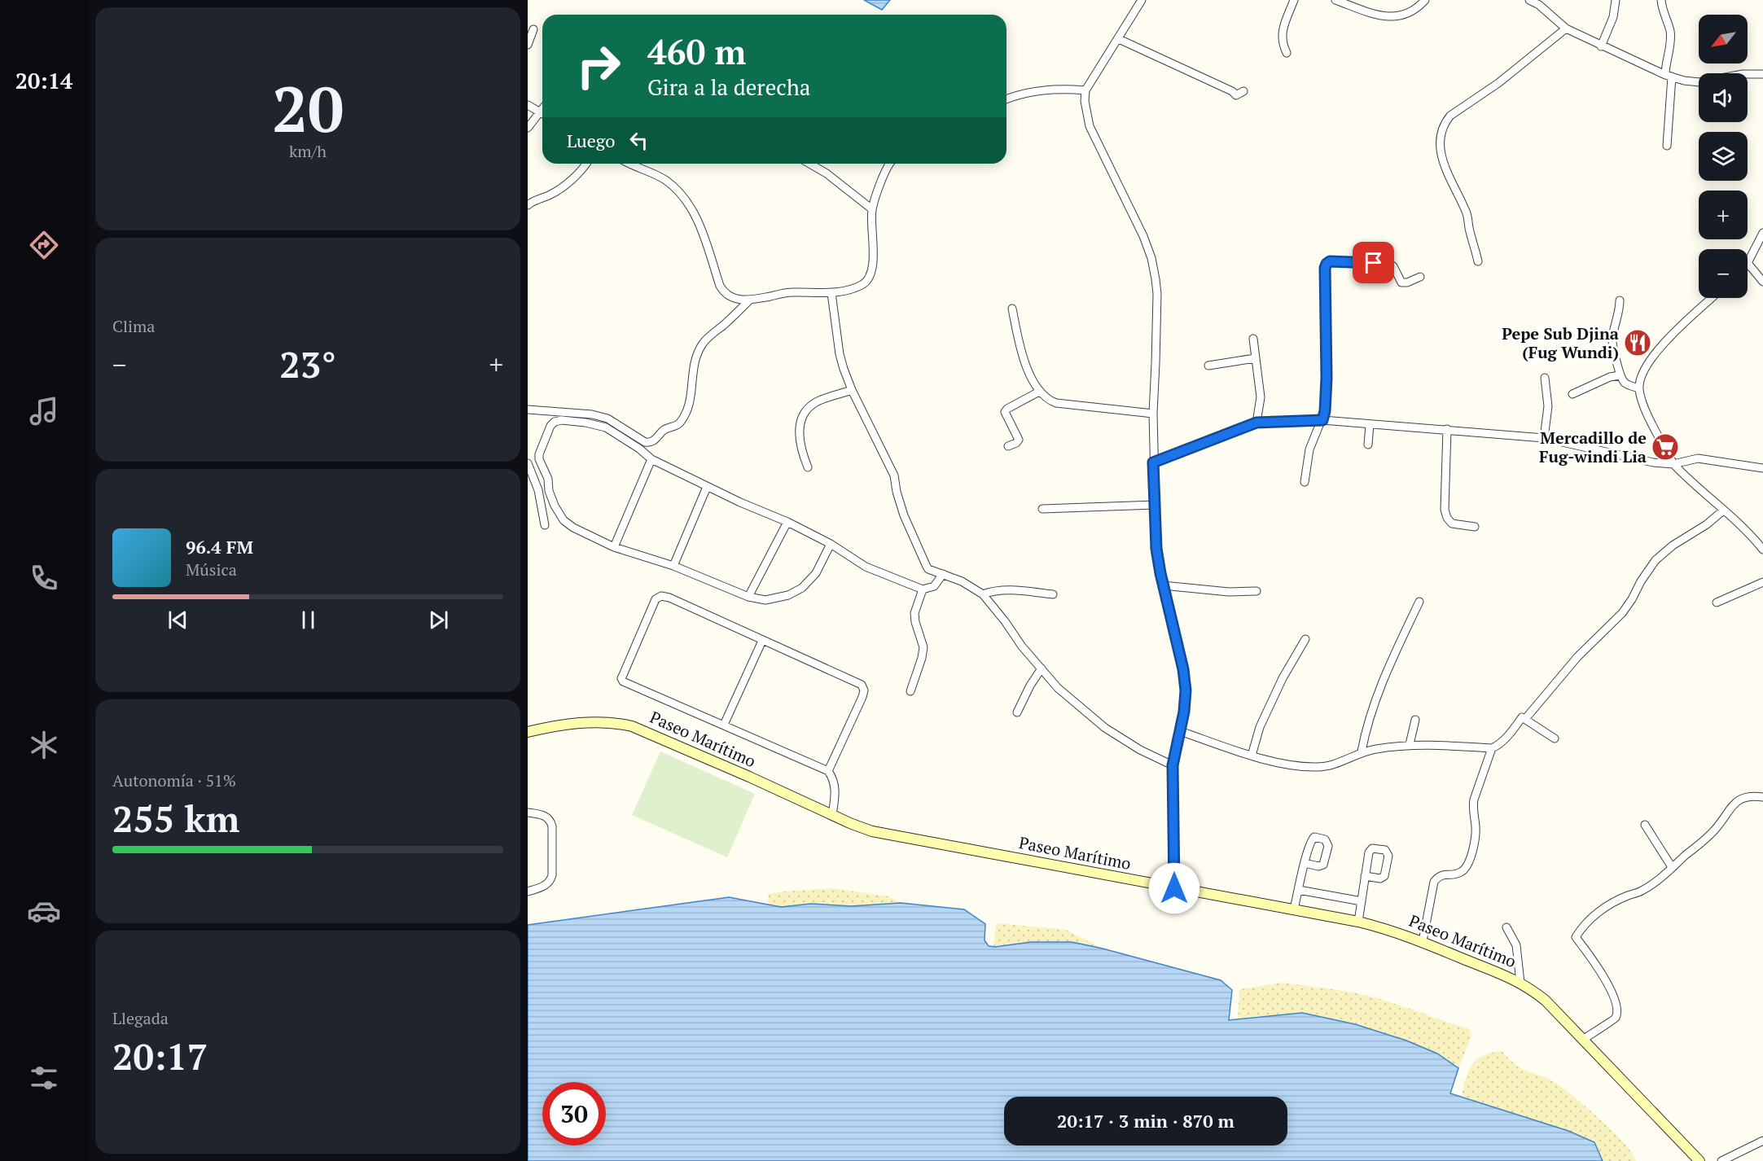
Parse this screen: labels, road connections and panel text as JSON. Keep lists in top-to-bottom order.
{
  "streets": {
    "main road": ["Paseo Marítimo"]
  },
  "places": {
    "restaurant": ["Pepe Sub Djina (Fug Wundi)"],
    "supermarket": ["Mercadillo de Fug-windi Lia"]
  },
  "north": "bottom left",
  "page": {
    "tabs": "20:14",
    "tile": [
      ["20", "km/h"],
      "Clima",
      ["Autonomía · 51%", "255 km"],
      ["Llegada", "20:17"]
    ],
    "map_buttons": ["+", "−"],
    "turn": ["460 m", "Gira a la derecha"],
    "then": "Luego",
    "heat": ["−", "23°", "+"],
    "song": ["96.4 FM", "Música"],
    "limit": "30",
    "trip": "20:17 · 3 min · 870 m"
  }
}
